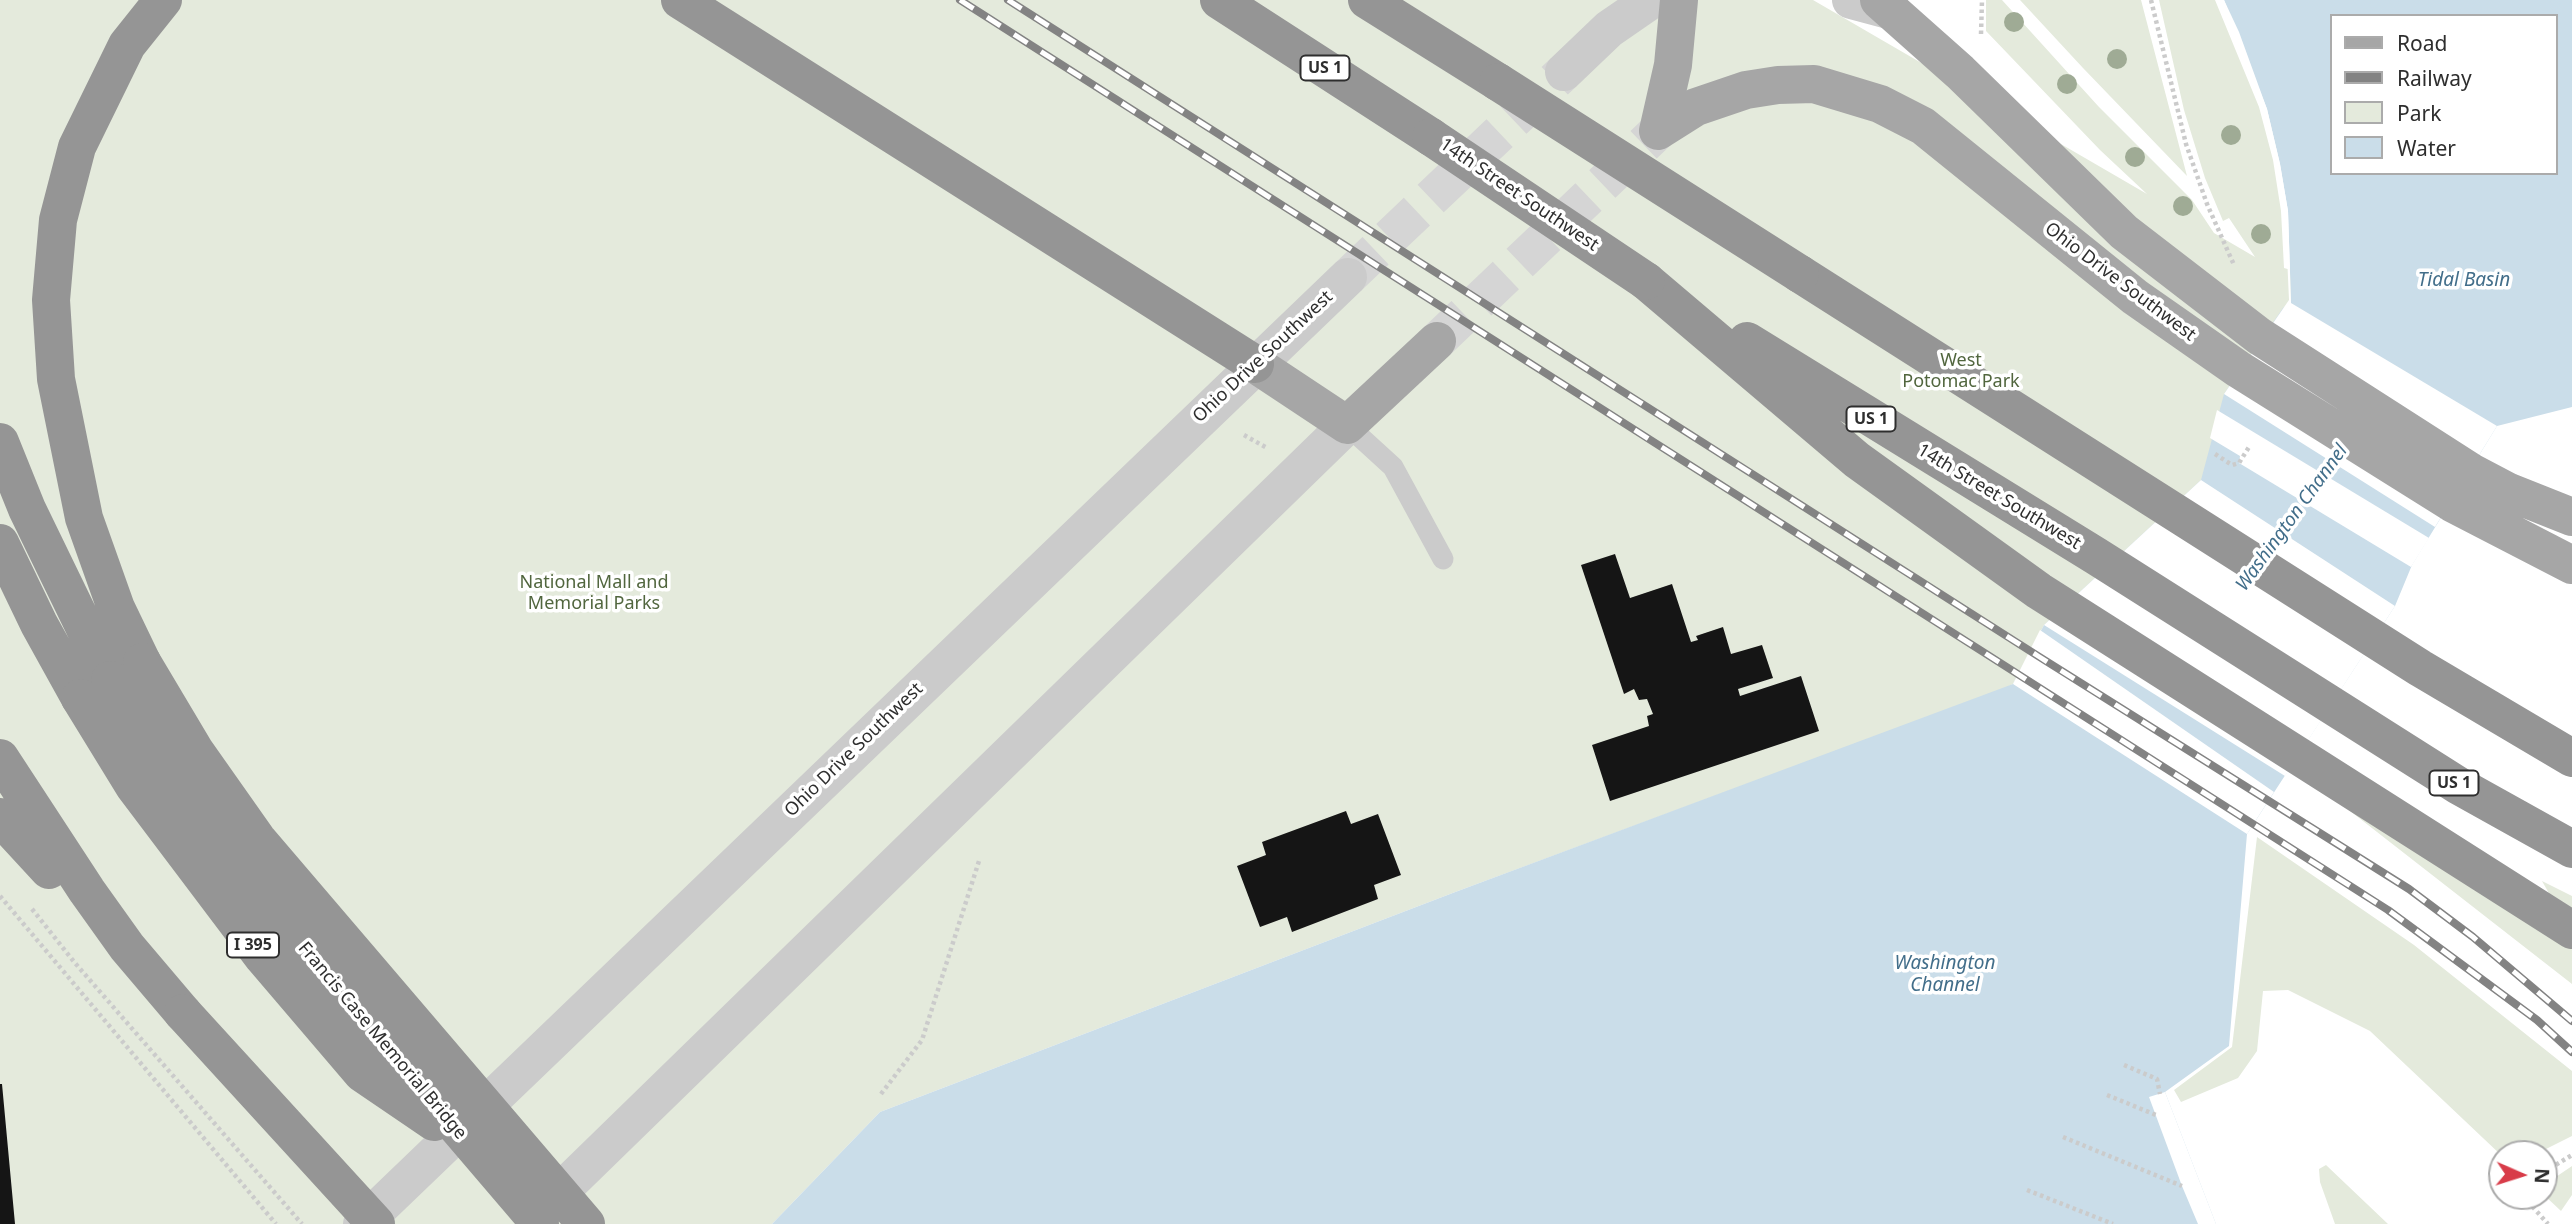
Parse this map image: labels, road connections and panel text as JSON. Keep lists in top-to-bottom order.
{
  "streets": {
    "highway": [
      "US 1",
      "14th Street Southwest",
      "I 395",
      "Francis Case Memorial Bridge"
    ],
    "main road": ["Ohio Drive Southwest"]
  },
  "crossings": [
    ["I 395", "Francis Case Memorial Bridge"]
  ],
  "water": ["Tidal Basin", "Washington Channel"],
  "parks": ["West Potomac Park", "National Mall and Memorial Parks"],
  "legend": [
    "Road",
    "Railway",
    "Park",
    "Water"
  ],
  "north": "right"
}
